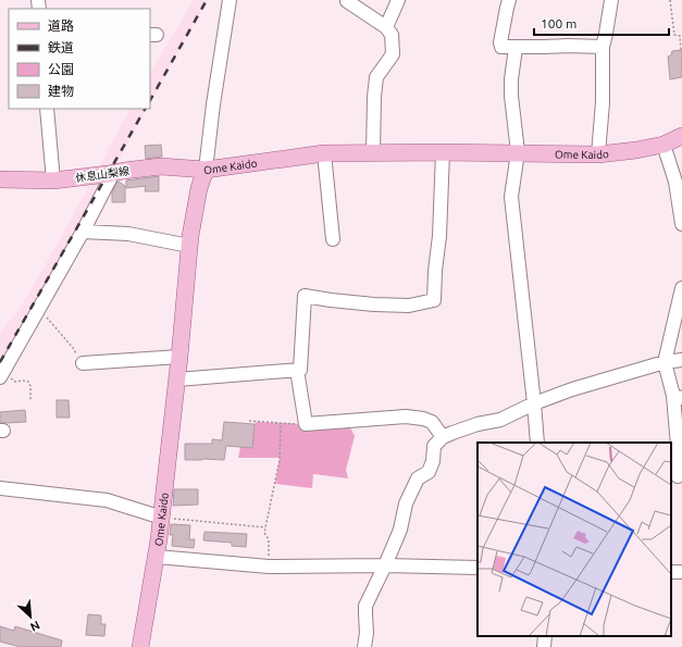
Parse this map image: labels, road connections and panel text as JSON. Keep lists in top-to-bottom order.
{
  "streets": {
    "main road": ["Ome Kaido", "休息山梨線"]
  },
  "crossings": [
    ["Ome Kaido", "休息山梨線"]
  ],
  "legend": [
    "道路",
    "鉄道",
    "公園",
    "建物"
  ],
  "scale_bar": "100 m",
  "north": "bottom right"
}
